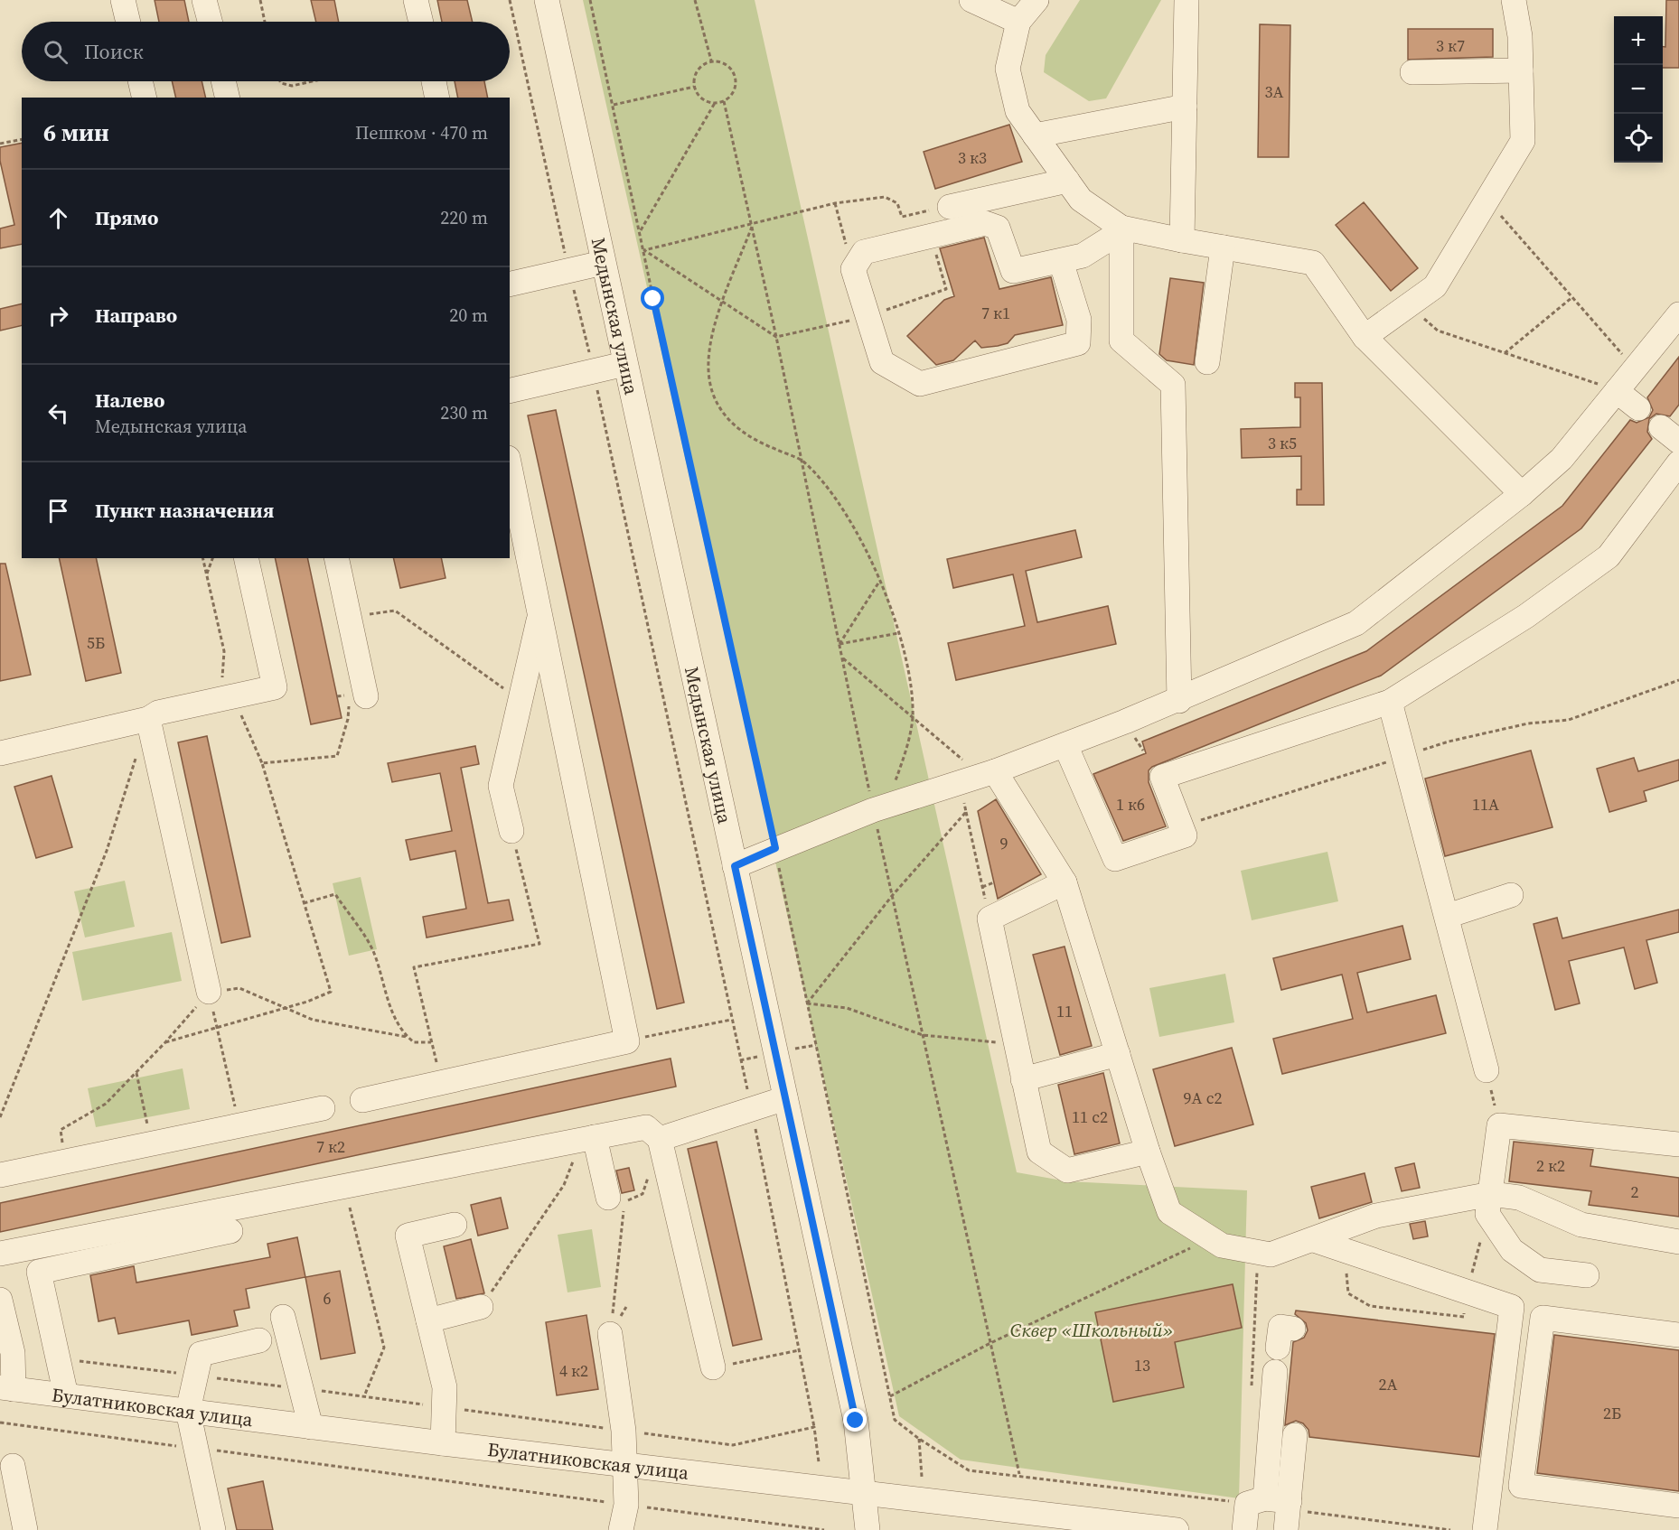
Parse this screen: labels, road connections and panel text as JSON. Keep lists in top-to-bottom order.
{
  "streets": {
    "street": ["Медынская улица", "Булатниковская улица"]
  },
  "crossings": [
    ["Медынская улица", "Булатниковская улица"]
  ],
  "parks": ["Сквер «Школьный»"],
  "house_numbers": [
    "3 к7",
    "3А",
    "3 к3",
    "7 к1",
    "3 к5",
    "5Б",
    "1 к6",
    "11А",
    "9",
    "11",
    "9А с2",
    "11 с2",
    "7 к2",
    "2 к2",
    "2",
    "6",
    "13",
    "4 к2",
    "2А",
    "2Б"
  ],
  "page": {
    "map_buttons": ["+", "−"],
    "search": "Поиск",
    "heading": ["6 мин", "Пешком · 470 m"],
    "list": [
      ["Прямо", "220 m"],
      ["Направо", "20 m"],
      ["Налево", "Медынская улица", "230 m"],
      "Пункт назначения"
    ]
  }
}
